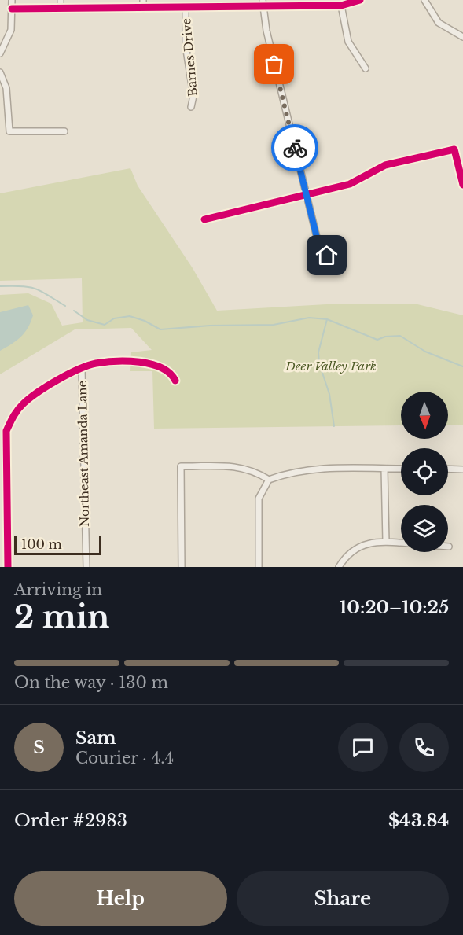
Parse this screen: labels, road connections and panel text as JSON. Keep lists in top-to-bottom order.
{
  "streets": {
    "street": ["Barnes Drive", "Northeast Amanda Lane"]
  },
  "parks": ["Deer Valley Park"],
  "scale_bar": "100 m",
  "north": "bottom",
  "page": {
    "scale": "100 m",
    "heading": ["2 min", "Arriving in", "10:20–10:25"],
    "panel": [
      "Sam",
      "Courier · 4.4",
      "Order #2983",
      "$43.84"
    ],
    "bar": "On the way · 130 m",
    "round": "S",
    "buttons": ["Help", "Share"]
  }
}
